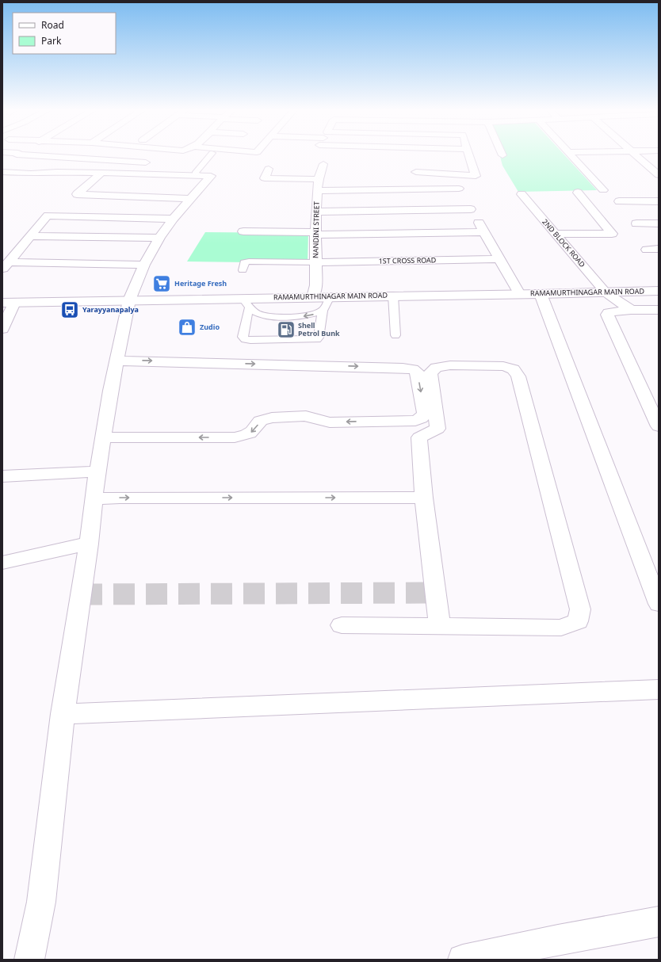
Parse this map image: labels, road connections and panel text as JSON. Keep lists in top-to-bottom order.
{
  "streets": {
    "street": [
      "NANDINI STREET",
      "2ND BLOCK ROAD",
      "1ST CROSS ROAD",
      "RAMAMURTHINAGAR MAIN ROAD"
    ]
  },
  "crossings": [
    ["NANDINI STREET", "1ST CROSS ROAD"],
    ["NANDINI STREET", "RAMAMURTHINAGAR MAIN ROAD"],
    ["2ND BLOCK ROAD", "RAMAMURTHINAGAR MAIN ROAD"]
  ],
  "places": {
    "supermarket": ["Heritage Fresh"],
    "bus stop": ["Yarayyanapalya"],
    "shop": ["Zudio"],
    "fuel station": ["Shell Petrol Bunk"]
  },
  "legend": ["Road", "Park"]
}
